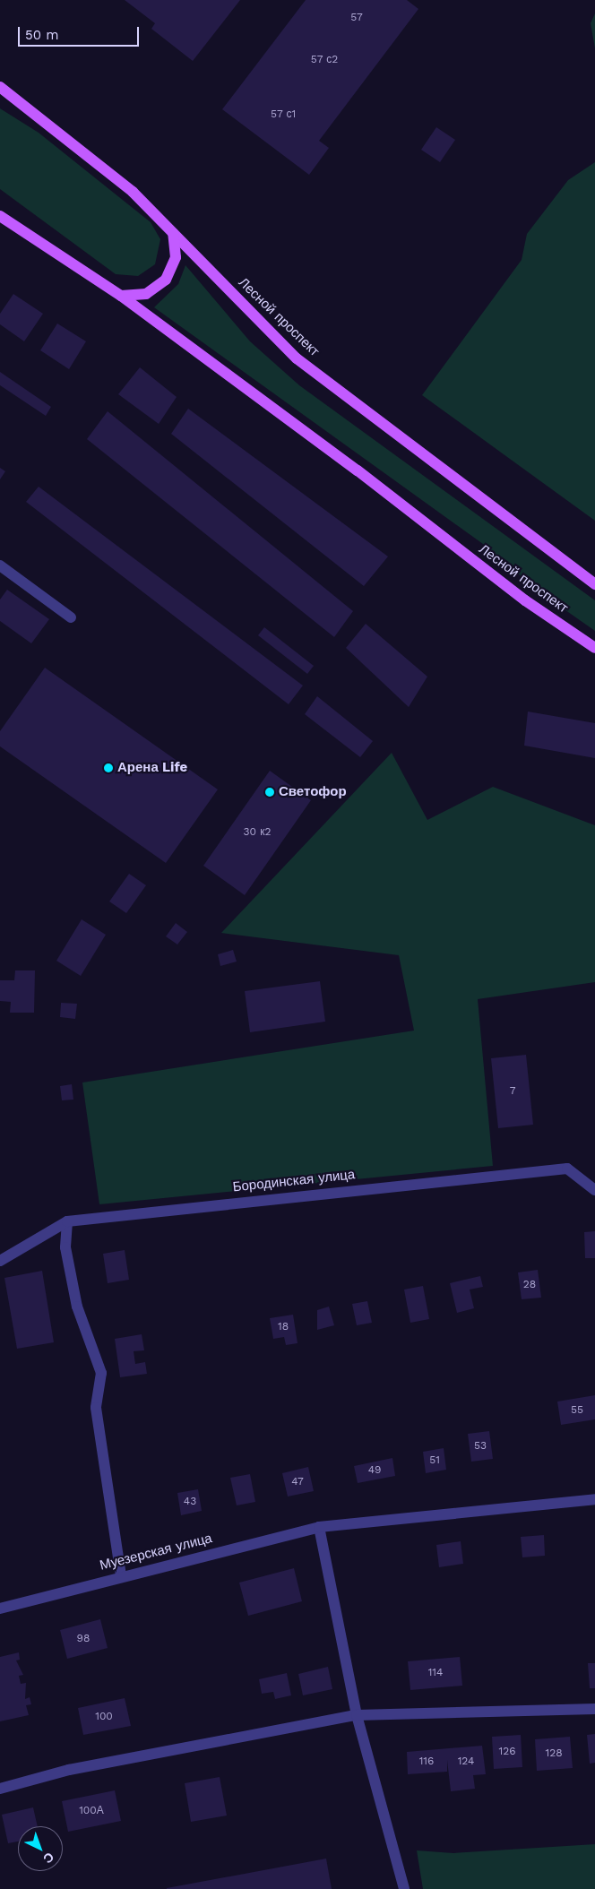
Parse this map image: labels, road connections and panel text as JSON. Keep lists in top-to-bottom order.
{
  "streets": {
    "main road": ["Лесной проспект"],
    "street": ["Бородинская улица", "Муезерская улица"]
  },
  "places": ["Арена Life", "Светофор"],
  "house_numbers": [
    "57",
    "57 с2",
    "57 с1",
    "30 к2",
    "7",
    "28",
    "18",
    "55",
    "53",
    "51",
    "49",
    "47",
    "43",
    "98",
    "114",
    "100",
    "126",
    "128",
    "116",
    "124",
    "100А"
  ],
  "scale_bar": "50 m",
  "north": "bottom right"
}
